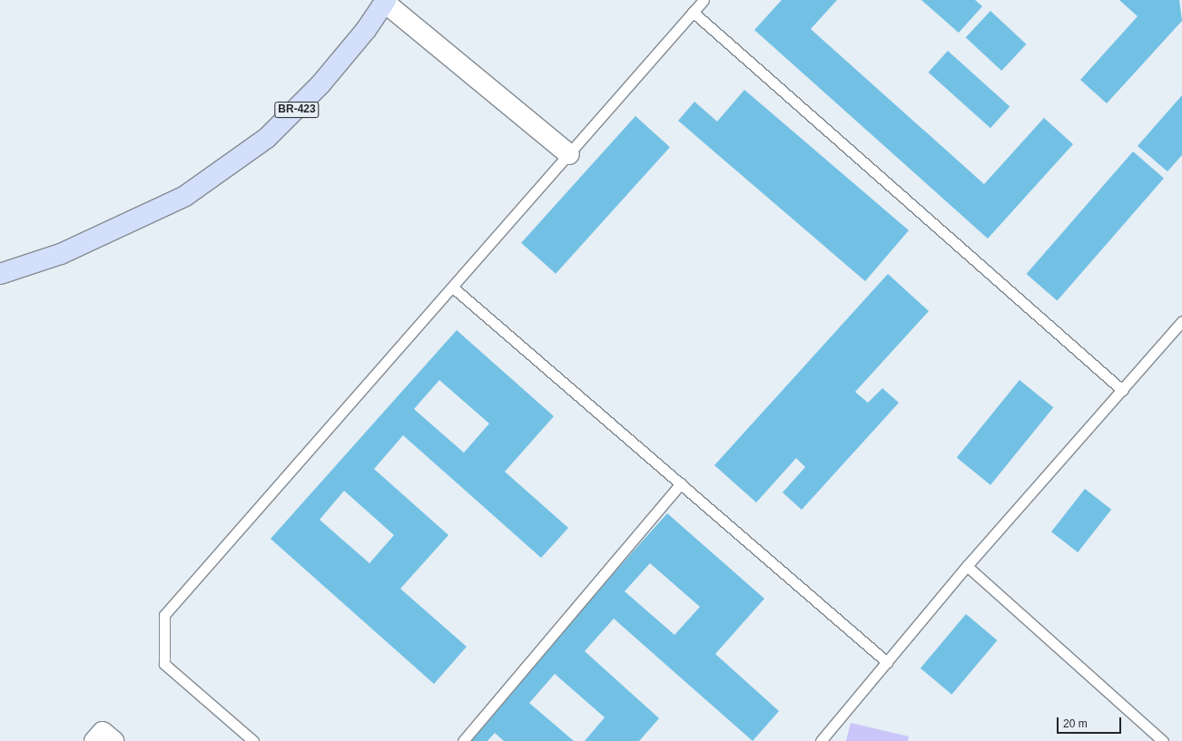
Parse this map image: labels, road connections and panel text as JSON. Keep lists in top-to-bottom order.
{
  "streets": {
    "main road": ["BR-423"]
  },
  "scale_bar": "20 m"
}
